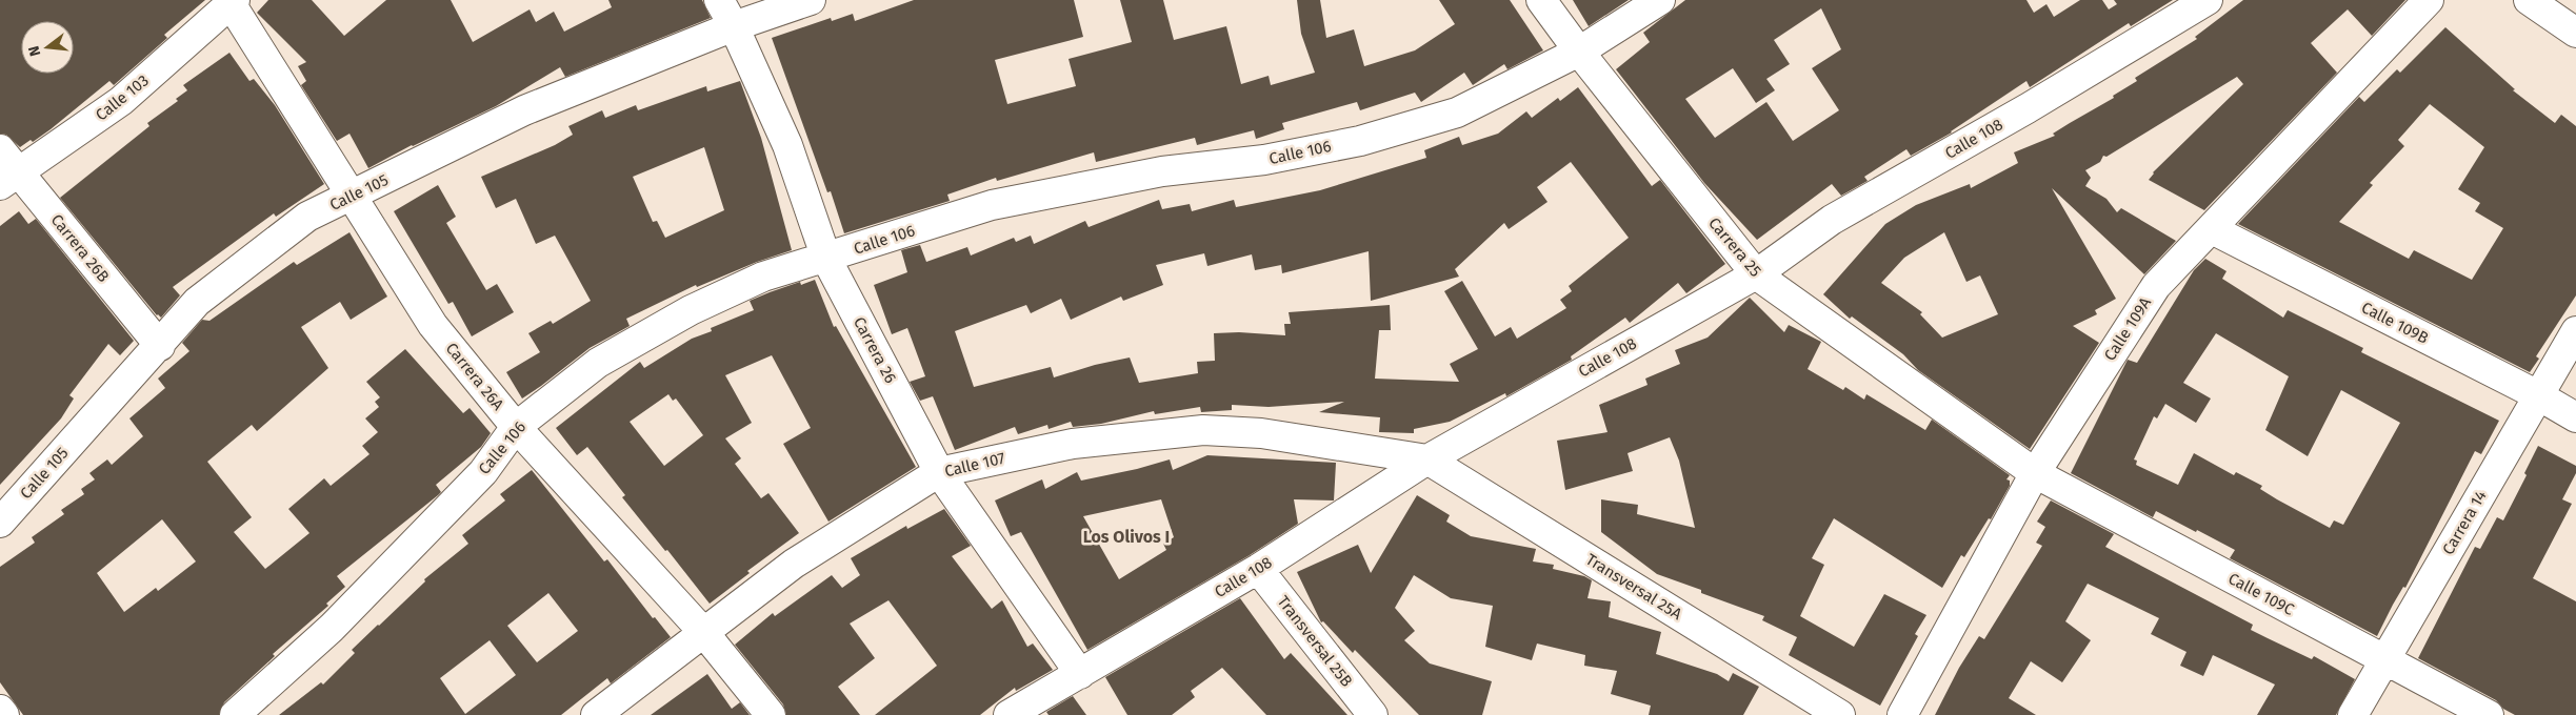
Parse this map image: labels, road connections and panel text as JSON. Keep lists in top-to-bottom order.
{
  "streets": {
    "street": [
      "Calle 103",
      "Calle 108",
      "Calle 106",
      "Calle 105",
      "Carrera 25",
      "Carrera 26B",
      "Calle 109B",
      "Calle 109A",
      "Carrera 26",
      "Carrera 26A",
      "Calle 107",
      "Carrera 14",
      "Transversal 25A",
      "Calle 109C",
      "Transversal 25B"
    ]
  },
  "crossings": [
    ["Calle 103", "Carrera 26B"],
    ["Calle 103", "Carrera 26A"],
    ["Calle 108", "Carrera 25"],
    ["Calle 108", "Carrera 26"],
    ["Calle 108", "Calle 107"],
    ["Calle 108", "Transversal 25A"],
    ["Calle 108", "Transversal 25B"],
    ["Calle 106", "Carrera 25"],
    ["Calle 106", "Carrera 26"],
    ["Calle 106", "Carrera 26A"],
    ["Calle 105", "Carrera 26B"],
    ["Calle 105", "Carrera 26"],
    ["Calle 105", "Carrera 26A"],
    ["Carrera 25", "Calle 109A"],
    ["Carrera 25", "Calle 109C"],
    ["Calle 109B", "Calle 109A"],
    ["Calle 109B", "Carrera 14"],
    ["Calle 109A", "Calle 109C"],
    ["Carrera 26", "Calle 107"],
    ["Carrera 26A", "Calle 107"],
    ["Calle 107", "Transversal 25A"],
    ["Carrera 14", "Calle 109C"]
  ],
  "districts": ["Los Olivos I"],
  "north": "left"
}
